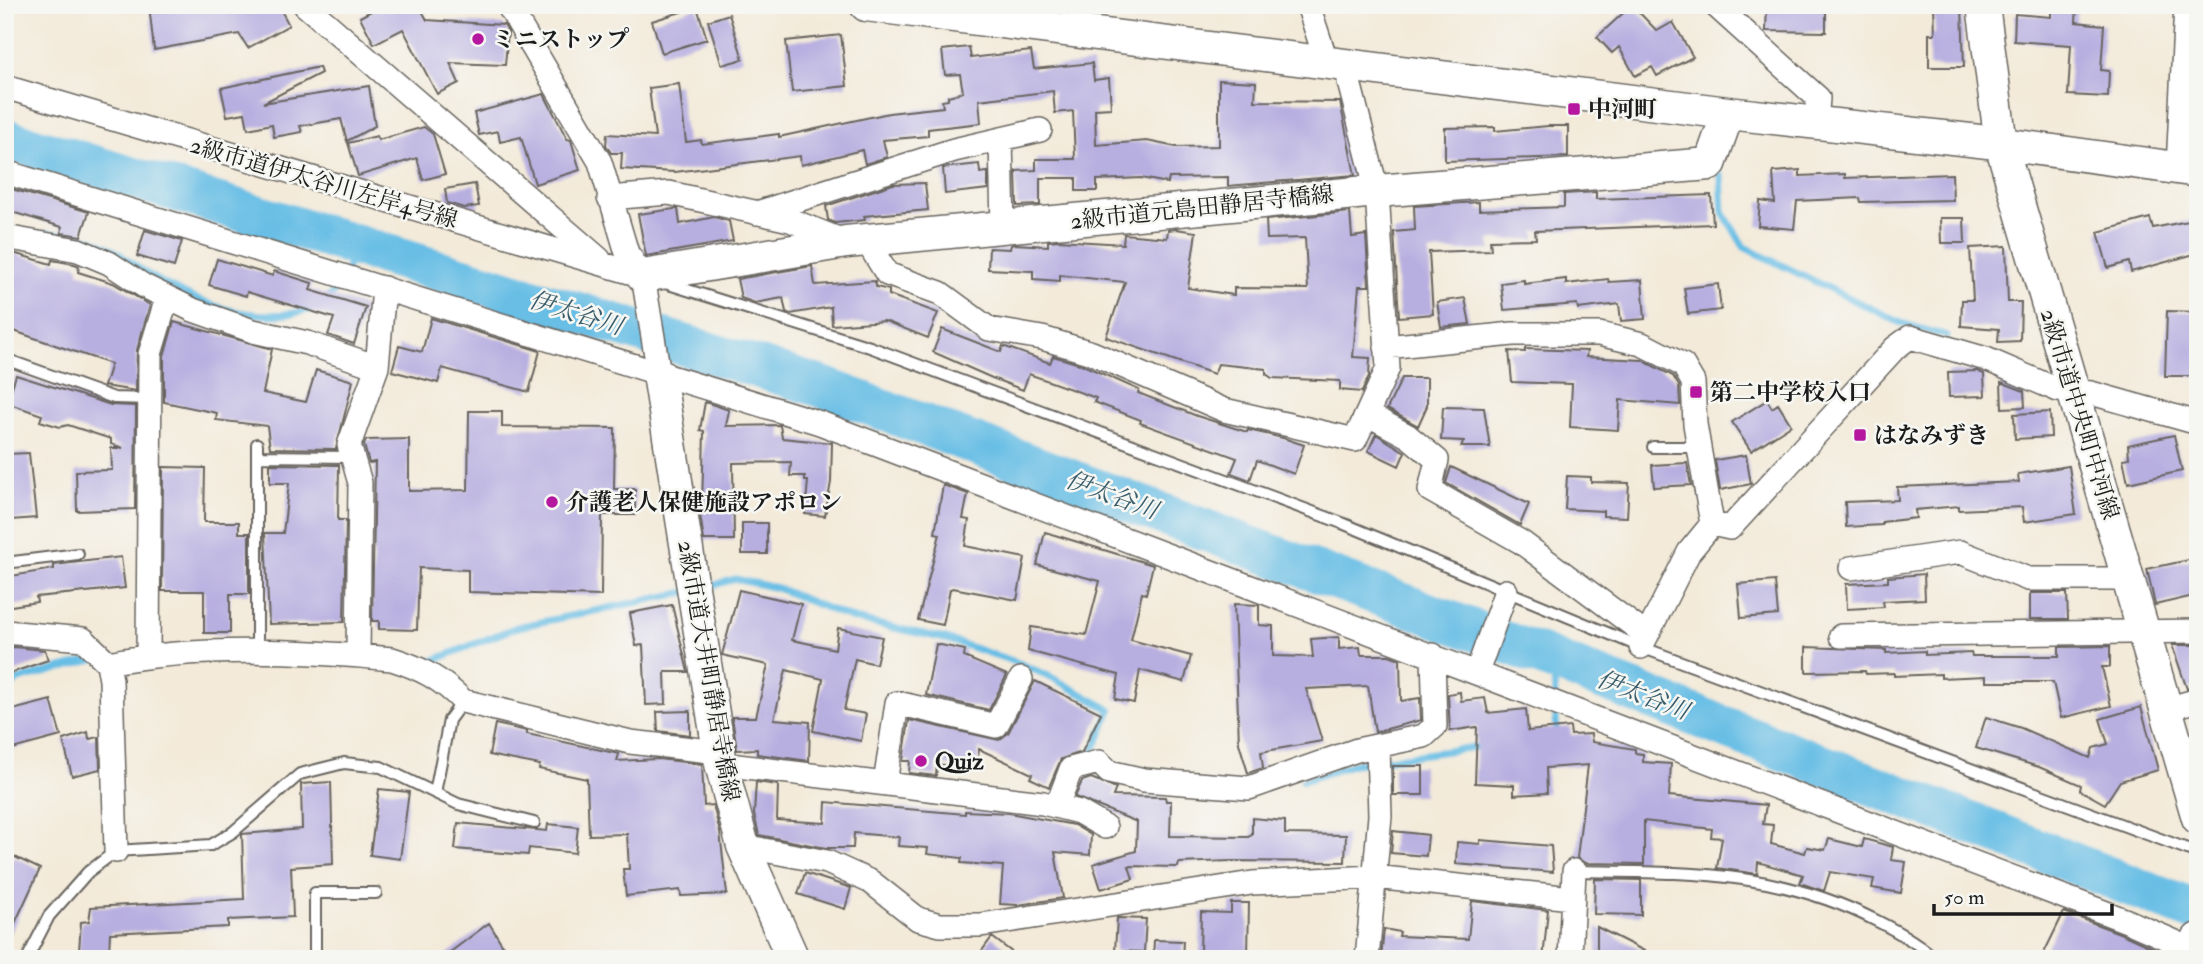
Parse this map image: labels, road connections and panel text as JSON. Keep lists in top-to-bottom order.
{
  "streets": {
    "street": [
      "2級市道伊太谷川左岸4号線",
      "2級市道元島田静居寺橋線",
      "2級市道中央町中河線",
      "2級市道大井町静居寺橋線"
    ]
  },
  "crossings": [
    ["2級市道伊太谷川左岸4号線", "2級市道元島田静居寺橋線"]
  ],
  "water": ["伊太谷川"],
  "places": {
    "other": ["ミニストップ", "介護老人保健施設アポロン", "Quiz"],
    "transit": ["中河町", "第二中学校入口", "はなみずき"]
  },
  "scale_bar": "50 m"
}
